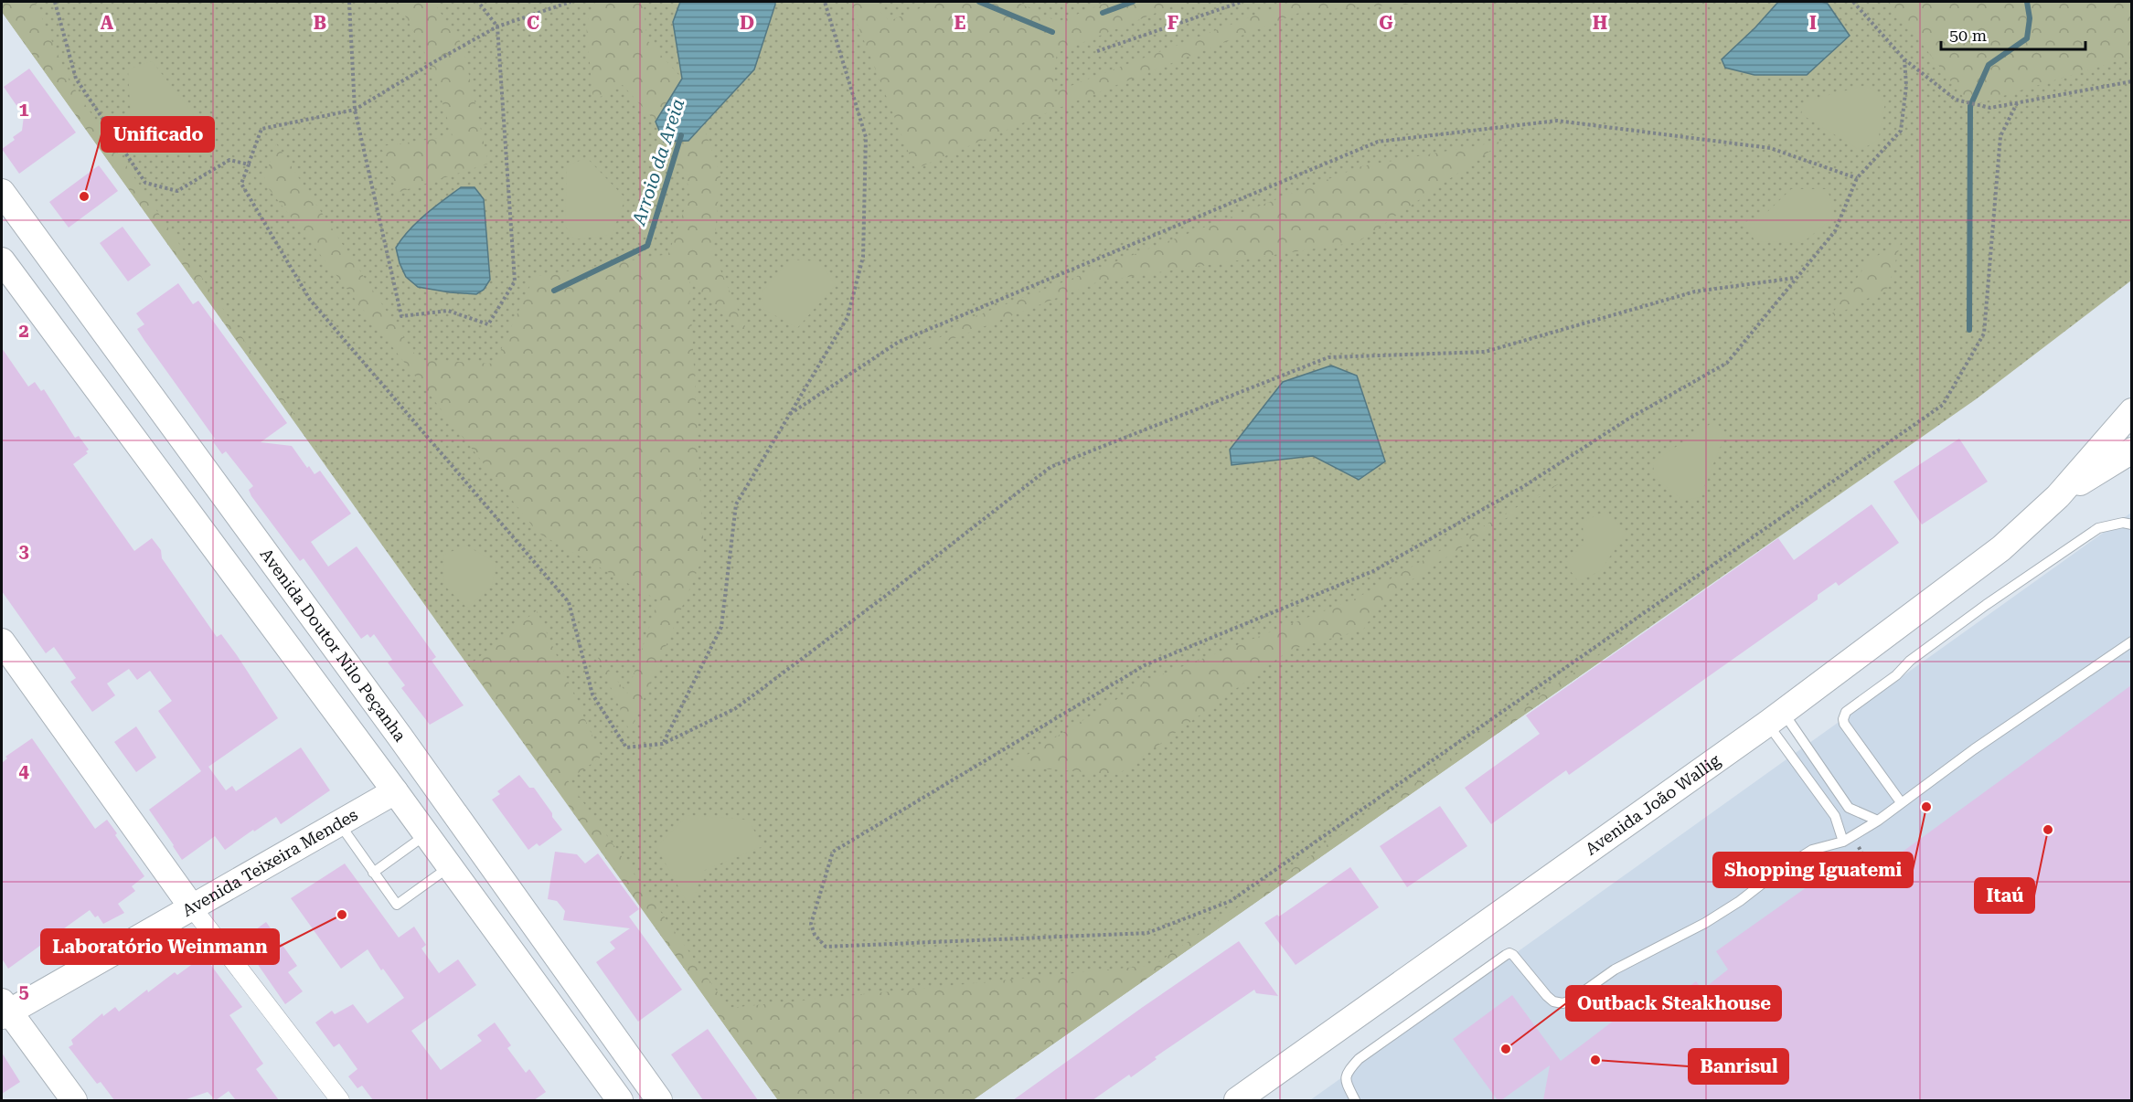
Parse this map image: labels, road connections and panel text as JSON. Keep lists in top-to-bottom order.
{
  "streets": {
    "main road": ["Avenida Doutor Nilo Peçanha", "Avenida João Wallig", "Avenida Teixeira Mendes"]
  },
  "water": ["Arroio da Areia"],
  "places": [
    "Unificado",
    "Shopping Iguatemi",
    "Itaú",
    "Laboratório Weinmann",
    "Outback Steakhouse",
    "Banrisul"
  ],
  "scale_bar": "50 m",
  "grid": {
    "columns": [
      "A",
      "B",
      "C",
      "D",
      "E",
      "F",
      "G",
      "H",
      "I"
    ],
    "rows": [
      "1",
      "2",
      "3",
      "4",
      "5"
    ]
  }
}
